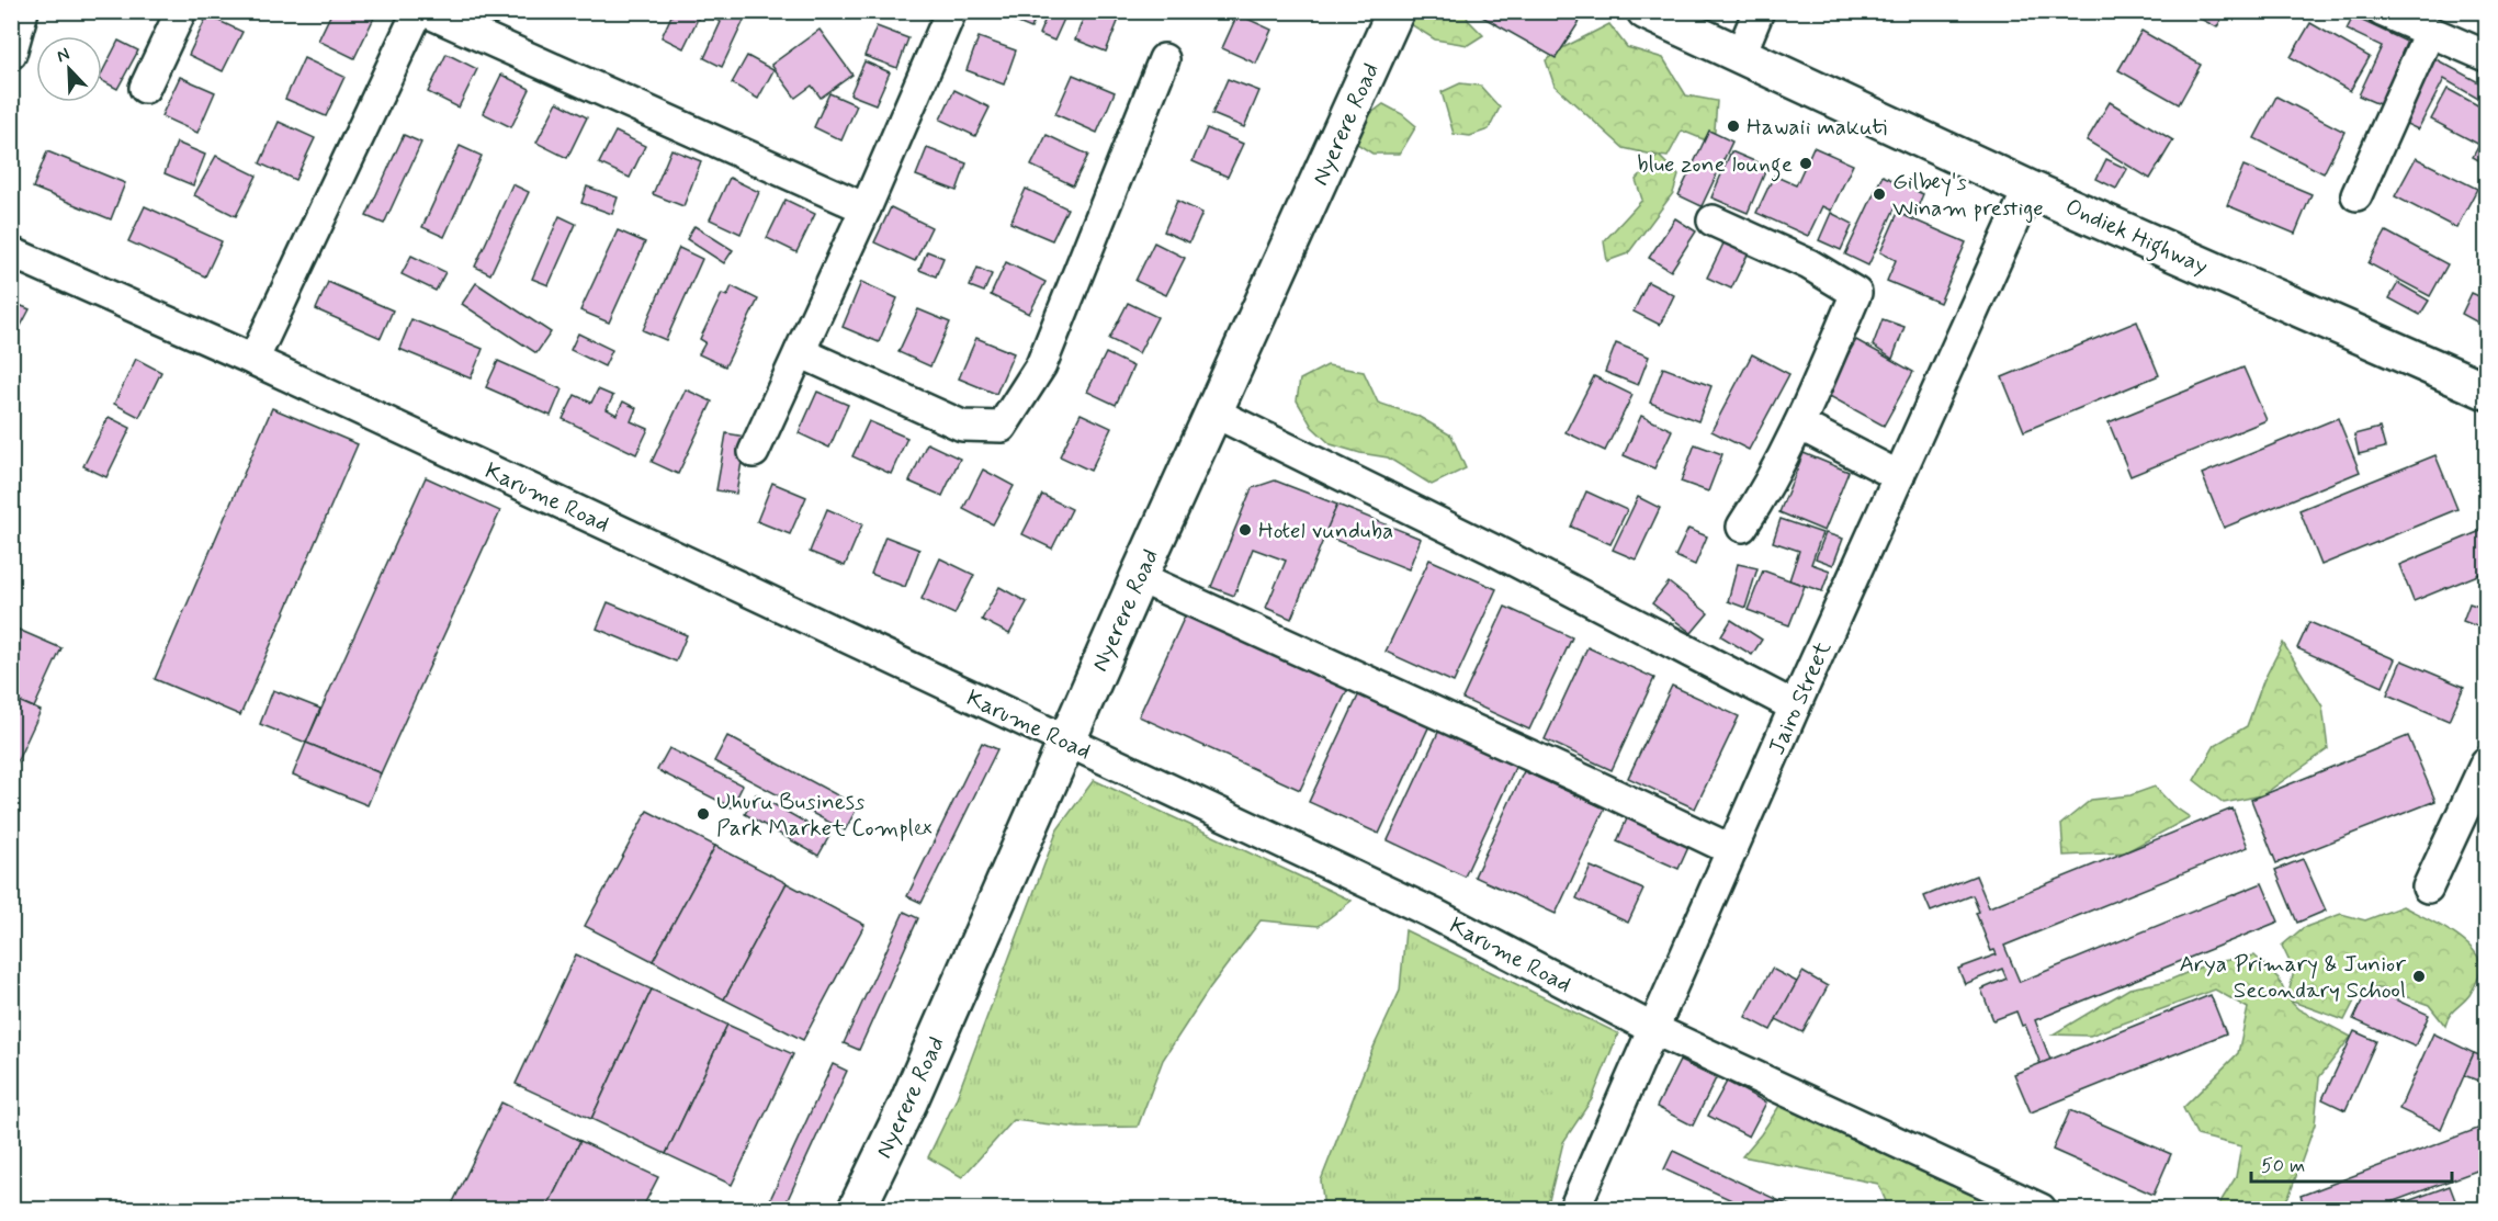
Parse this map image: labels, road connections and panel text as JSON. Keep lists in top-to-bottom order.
{
  "streets": {
    "main road": ["Nyerere Road", "Ondiek Highway"],
    "street": ["Karume Road", "Jairo Street"]
  },
  "crossings": [
    ["Nyerere Road", "Karume Road"],
    ["Ondiek Highway", "Jairo Street"],
    ["Karume Road", "Jairo Street"]
  ],
  "places": [
    "Hawaii makuti",
    "blue zone lounge",
    "Gilbey's Winam prestige",
    "Hotel vunduba",
    "Uhuru Business Park Market Complex",
    "Arya Primary & Junior Secondary School"
  ],
  "scale_bar": "50 m",
  "north": "top left"
}
